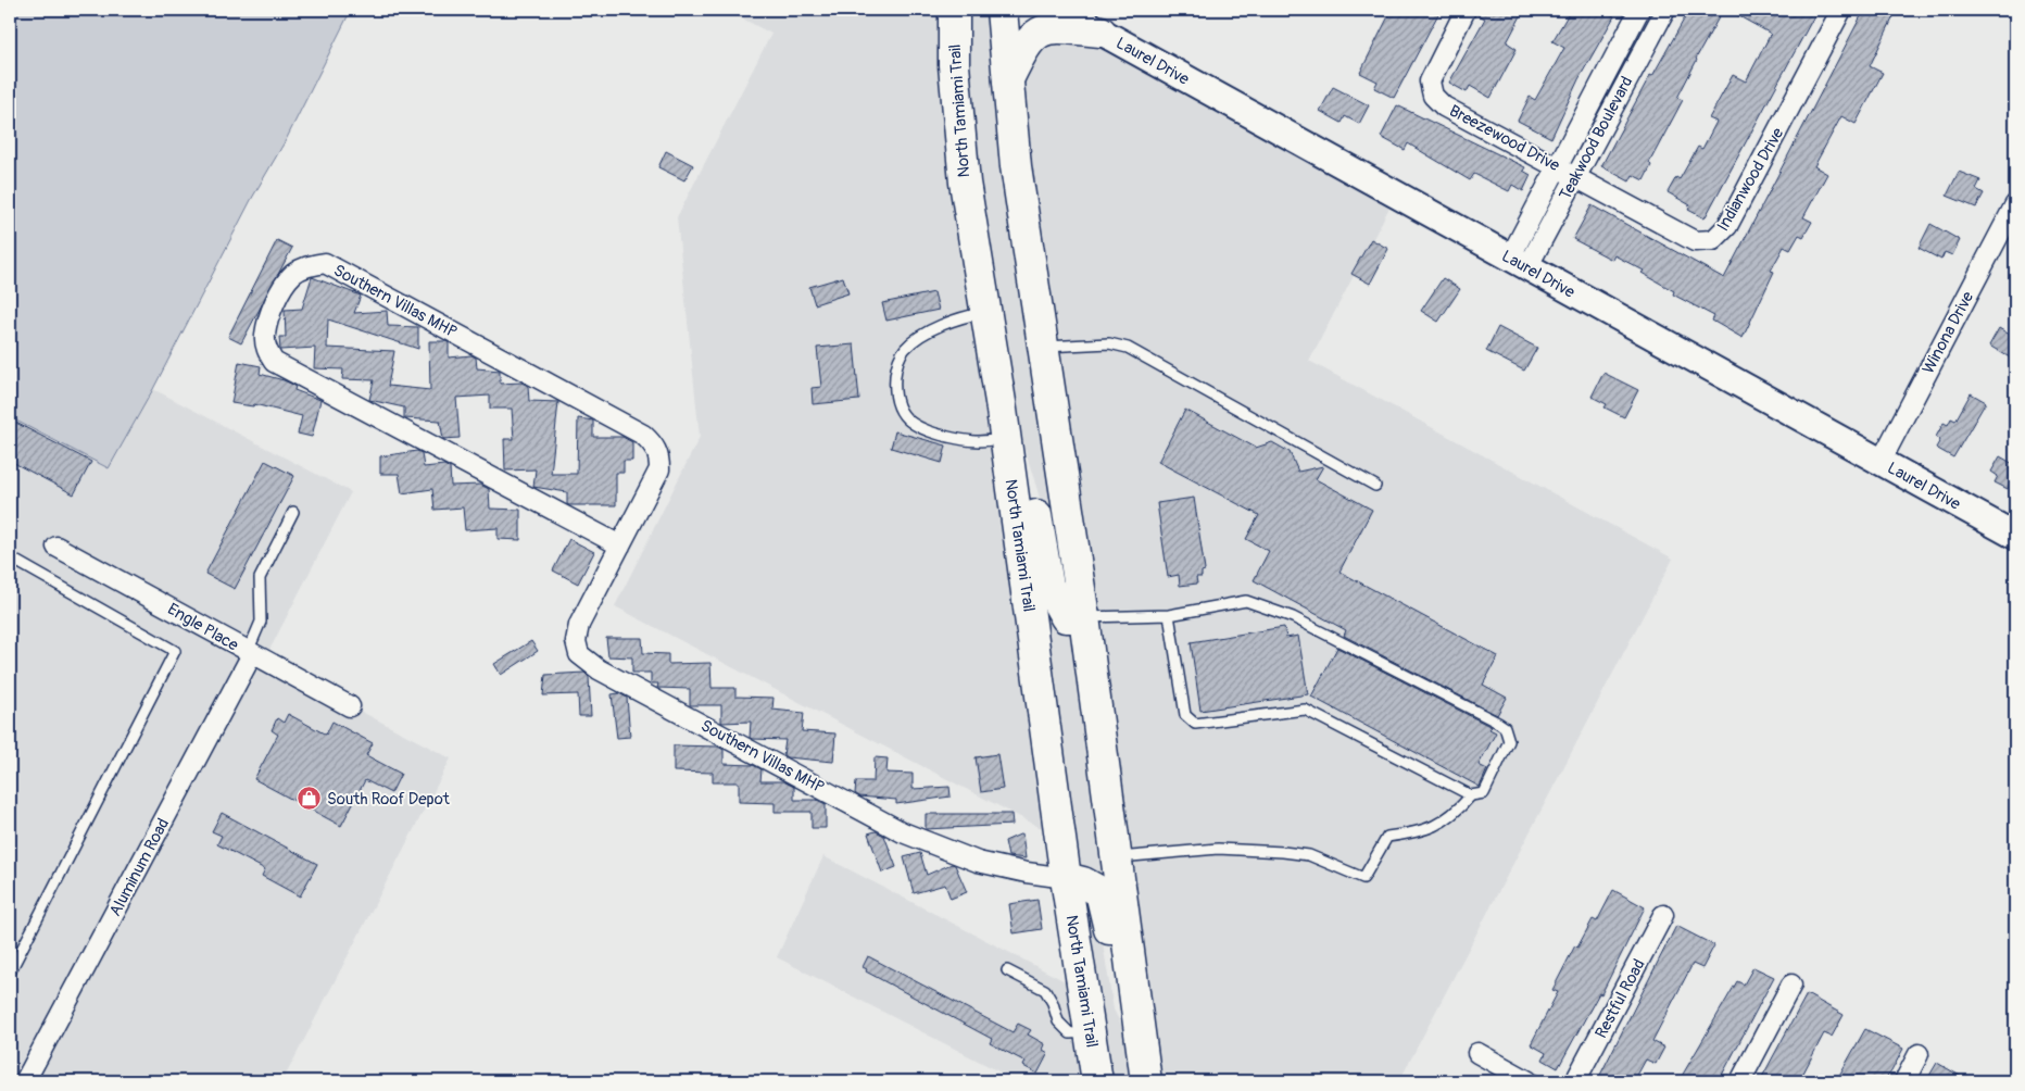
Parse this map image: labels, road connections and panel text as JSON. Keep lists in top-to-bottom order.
{
  "streets": {
    "main road": ["North Tamiami Trail"],
    "street": [
      "Laurel Drive",
      "Breezewood Drive",
      "Teakwood Boulevard",
      "Indianwood Drive",
      "Southern Villas MHP",
      "Winona Drive",
      "Engle Place",
      "Aluminum Road",
      "Restful Road"
    ]
  },
  "crossings": [
    ["Laurel Drive", "Teakwood Boulevard"],
    ["Laurel Drive", "Winona Drive"],
    ["North Tamiami Trail", "Southern Villas MHP"],
    ["Breezewood Drive", "Teakwood Boulevard"],
    ["Breezewood Drive", "Indianwood Drive"],
    ["Teakwood Boulevard", "Indianwood Drive"],
    ["Engle Place", "Aluminum Road"]
  ],
  "places": {
    "shop": ["South Roof Depot"]
  }
}
